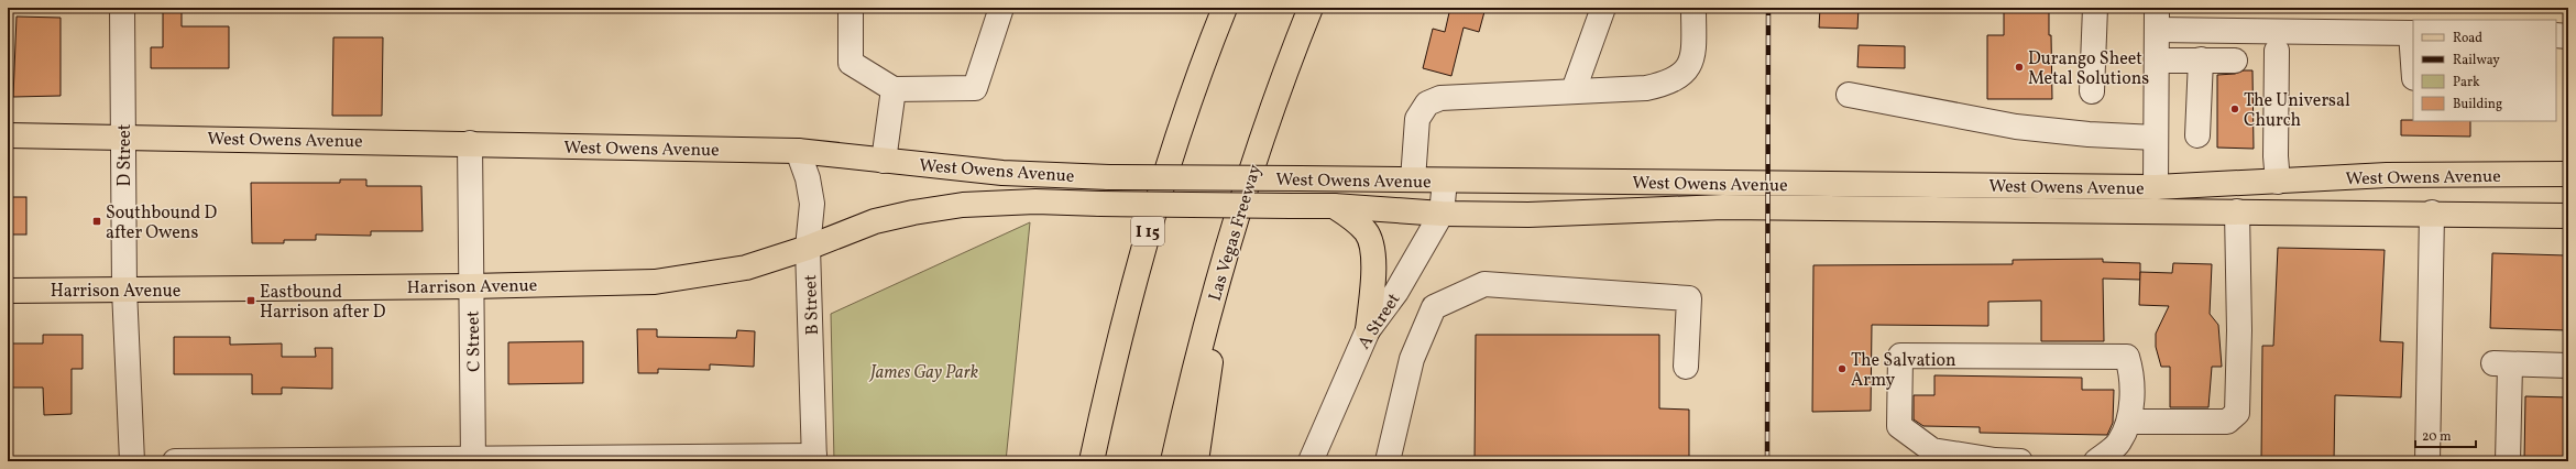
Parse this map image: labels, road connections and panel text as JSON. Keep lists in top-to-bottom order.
{
  "streets": {
    "main road": [
      "West Owens Avenue",
      "I 15",
      "Las Vegas Freeway",
      "Harrison Avenue"
    ],
    "street": [
      "D Street",
      "B Street",
      "A Street",
      "C Street"
    ]
  },
  "crossings": [
    ["West Owens Avenue", "D Street"],
    ["West Owens Avenue", "Harrison Avenue"],
    ["West Owens Avenue", "B Street"],
    ["West Owens Avenue", "A Street"],
    ["West Owens Avenue", "C Street"],
    ["D Street", "Harrison Avenue"],
    ["Harrison Avenue", "B Street"],
    ["Harrison Avenue", "C Street"]
  ],
  "parks": ["James Gay Park"],
  "places": {
    "other": ["Durango Sheet Metal Solutions", "The Universal Church", "The Salvation Army"],
    "transit": ["Southbound D after Owens", "Eastbound Harrison after D"]
  },
  "legend": [
    "Road",
    "Railway",
    "Park",
    "Building"
  ],
  "scale_bar": "20 m"
}
